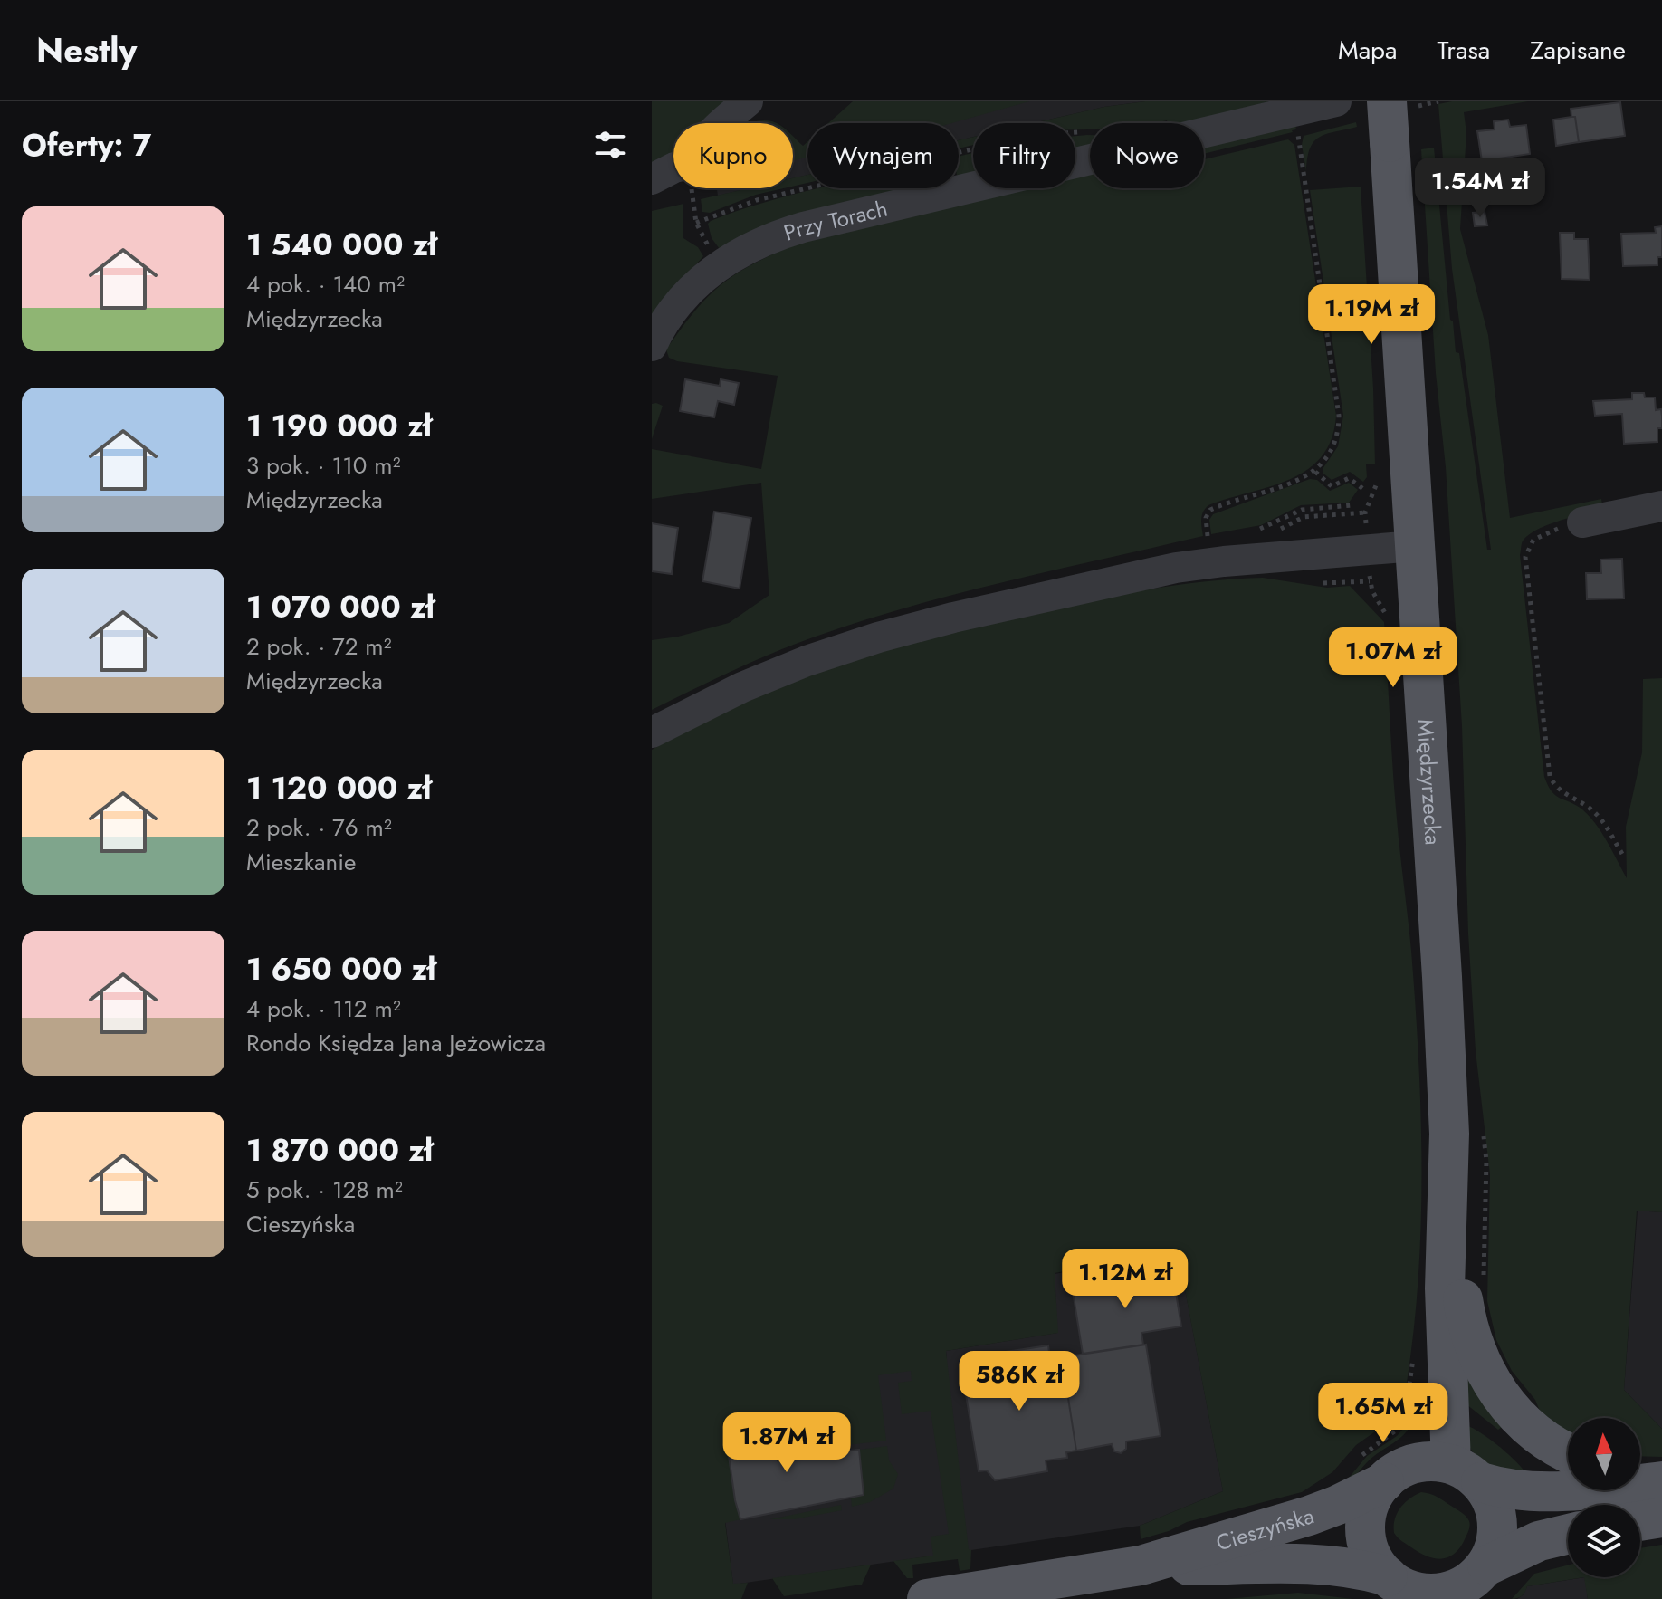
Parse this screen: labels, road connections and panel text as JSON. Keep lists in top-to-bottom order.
{
  "streets": {
    "main road": ["Międzyrzecka", "Cieszyńska"],
    "street": ["Przy Torach"]
  },
  "crossings": [
    ["Międzyrzecka", "Cieszyńska"]
  ],
  "north": "top",
  "page": {
    "header": "Nestly",
    "nav": ["Mapa", "Trasa", "Zapisane"],
    "heading": "Oferty: 7",
    "chip": [
      "Kupno",
      "Wynajem",
      "Filtry",
      "Nowe"
    ],
    "price": [
      "1.54M zł",
      "1.19M zł",
      "1.07M zł",
      "1.12M zł",
      "586K zł",
      "1.65M zł",
      "1.87M zł"
    ],
    "list": [
      {
        "name": "1 540 000 zł",
        "note": "4 pok. · 140 m² · Międzyrzecka"
      },
      {
        "name": "1 190 000 zł",
        "note": "3 pok. · 110 m² · Międzyrzecka"
      },
      {
        "name": "1 070 000 zł",
        "note": "2 pok. · 72 m² · Międzyrzecka"
      },
      {
        "name": "1 120 000 zł",
        "note": "2 pok. · 76 m² · Mieszkanie"
      },
      {
        "name": "1 650 000 zł",
        "note": "4 pok. · 112 m² · Rondo Księdza Jana Jeżowicza"
      },
      {
        "name": "1 870 000 zł",
        "note": "5 pok. · 128 m² · Cieszyńska"
      }
    ]
  }
}
